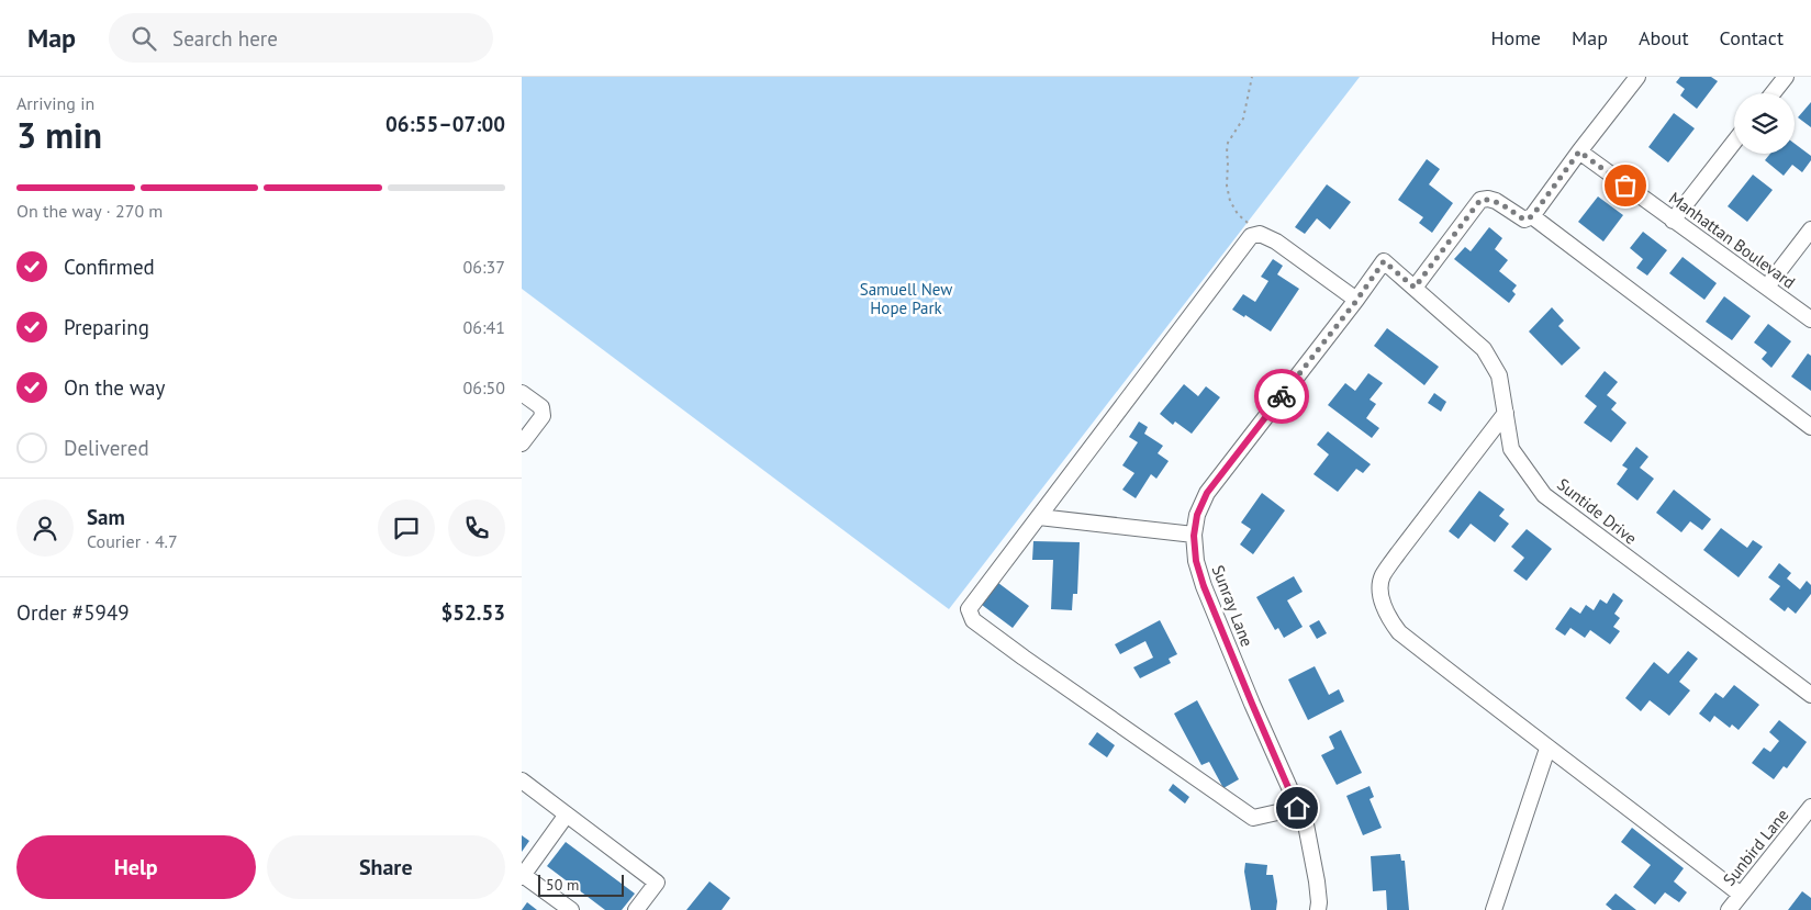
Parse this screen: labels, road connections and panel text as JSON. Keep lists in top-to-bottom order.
{
  "streets": {
    "street": [
      "Manhattan Boulevard",
      "Suntide Drive",
      "Sunray Lane",
      "Sunbird Lane"
    ]
  },
  "crossings": [
    ["Suntide Drive", "Sunray Lane"]
  ],
  "parks": ["Samuell New Hope Park"],
  "scale_bar": "50 m",
  "page": {
    "header": "Map",
    "search": "Search here",
    "nav": [
      "Home",
      "Map",
      "About",
      "Contact"
    ],
    "heading": ["3 min", "Arriving in", "06:55–07:00"],
    "panel": [
      "Sam",
      "Courier · 4.7",
      "Order #5949",
      "$52.53"
    ],
    "bar": "On the way · 270 m",
    "list": [
      ["Confirmed", "06:37"],
      ["Preparing", "06:41"],
      ["On the way", "06:50"],
      "Delivered"
    ],
    "buttons": ["Help", "Share"],
    "scale": "50 m"
  }
}
